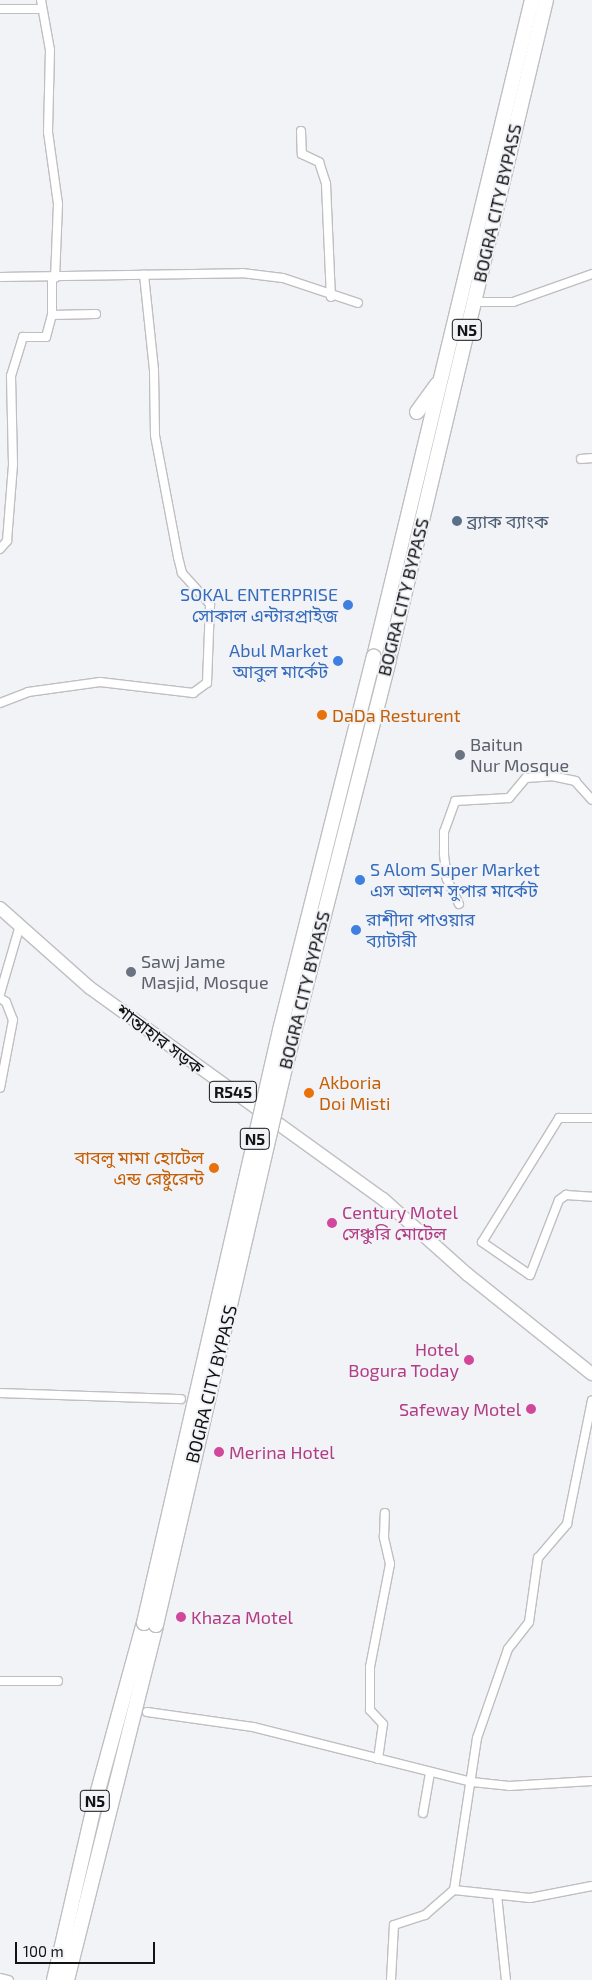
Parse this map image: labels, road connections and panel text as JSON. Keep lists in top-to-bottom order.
{
  "streets": {
    "highway": ["BOGRA CITY BYPASS", "N5"],
    "main road": ["শান্তাহার সড়ক", "R545"]
  },
  "places": [
    "ব্র্যাক ব্যাংক",
    "SOKAL ENTERPRISE সোকাল এন্টারপ্রাইজ",
    "Abul Market আবুল মার্কেট",
    "DaDa Resturent",
    "Baitun Nur Mosque",
    "S Alom Super Market এস আলম সুপার মার্কেট",
    "রাশীদা পাওয়ার ব্যাটারী",
    "Sawj Jame Masjid, Mosque",
    "Akboria Doi Misti",
    "বাবলু মামা হোটেল এন্ড রেষ্টুরেন্ট",
    "Century Motel সেঞ্চুরি মোটেল",
    "Hotel Bogura Today",
    "Safeway Motel",
    "Merina Hotel",
    "Khaza Motel"
  ],
  "scale_bar": "100 m"
}
